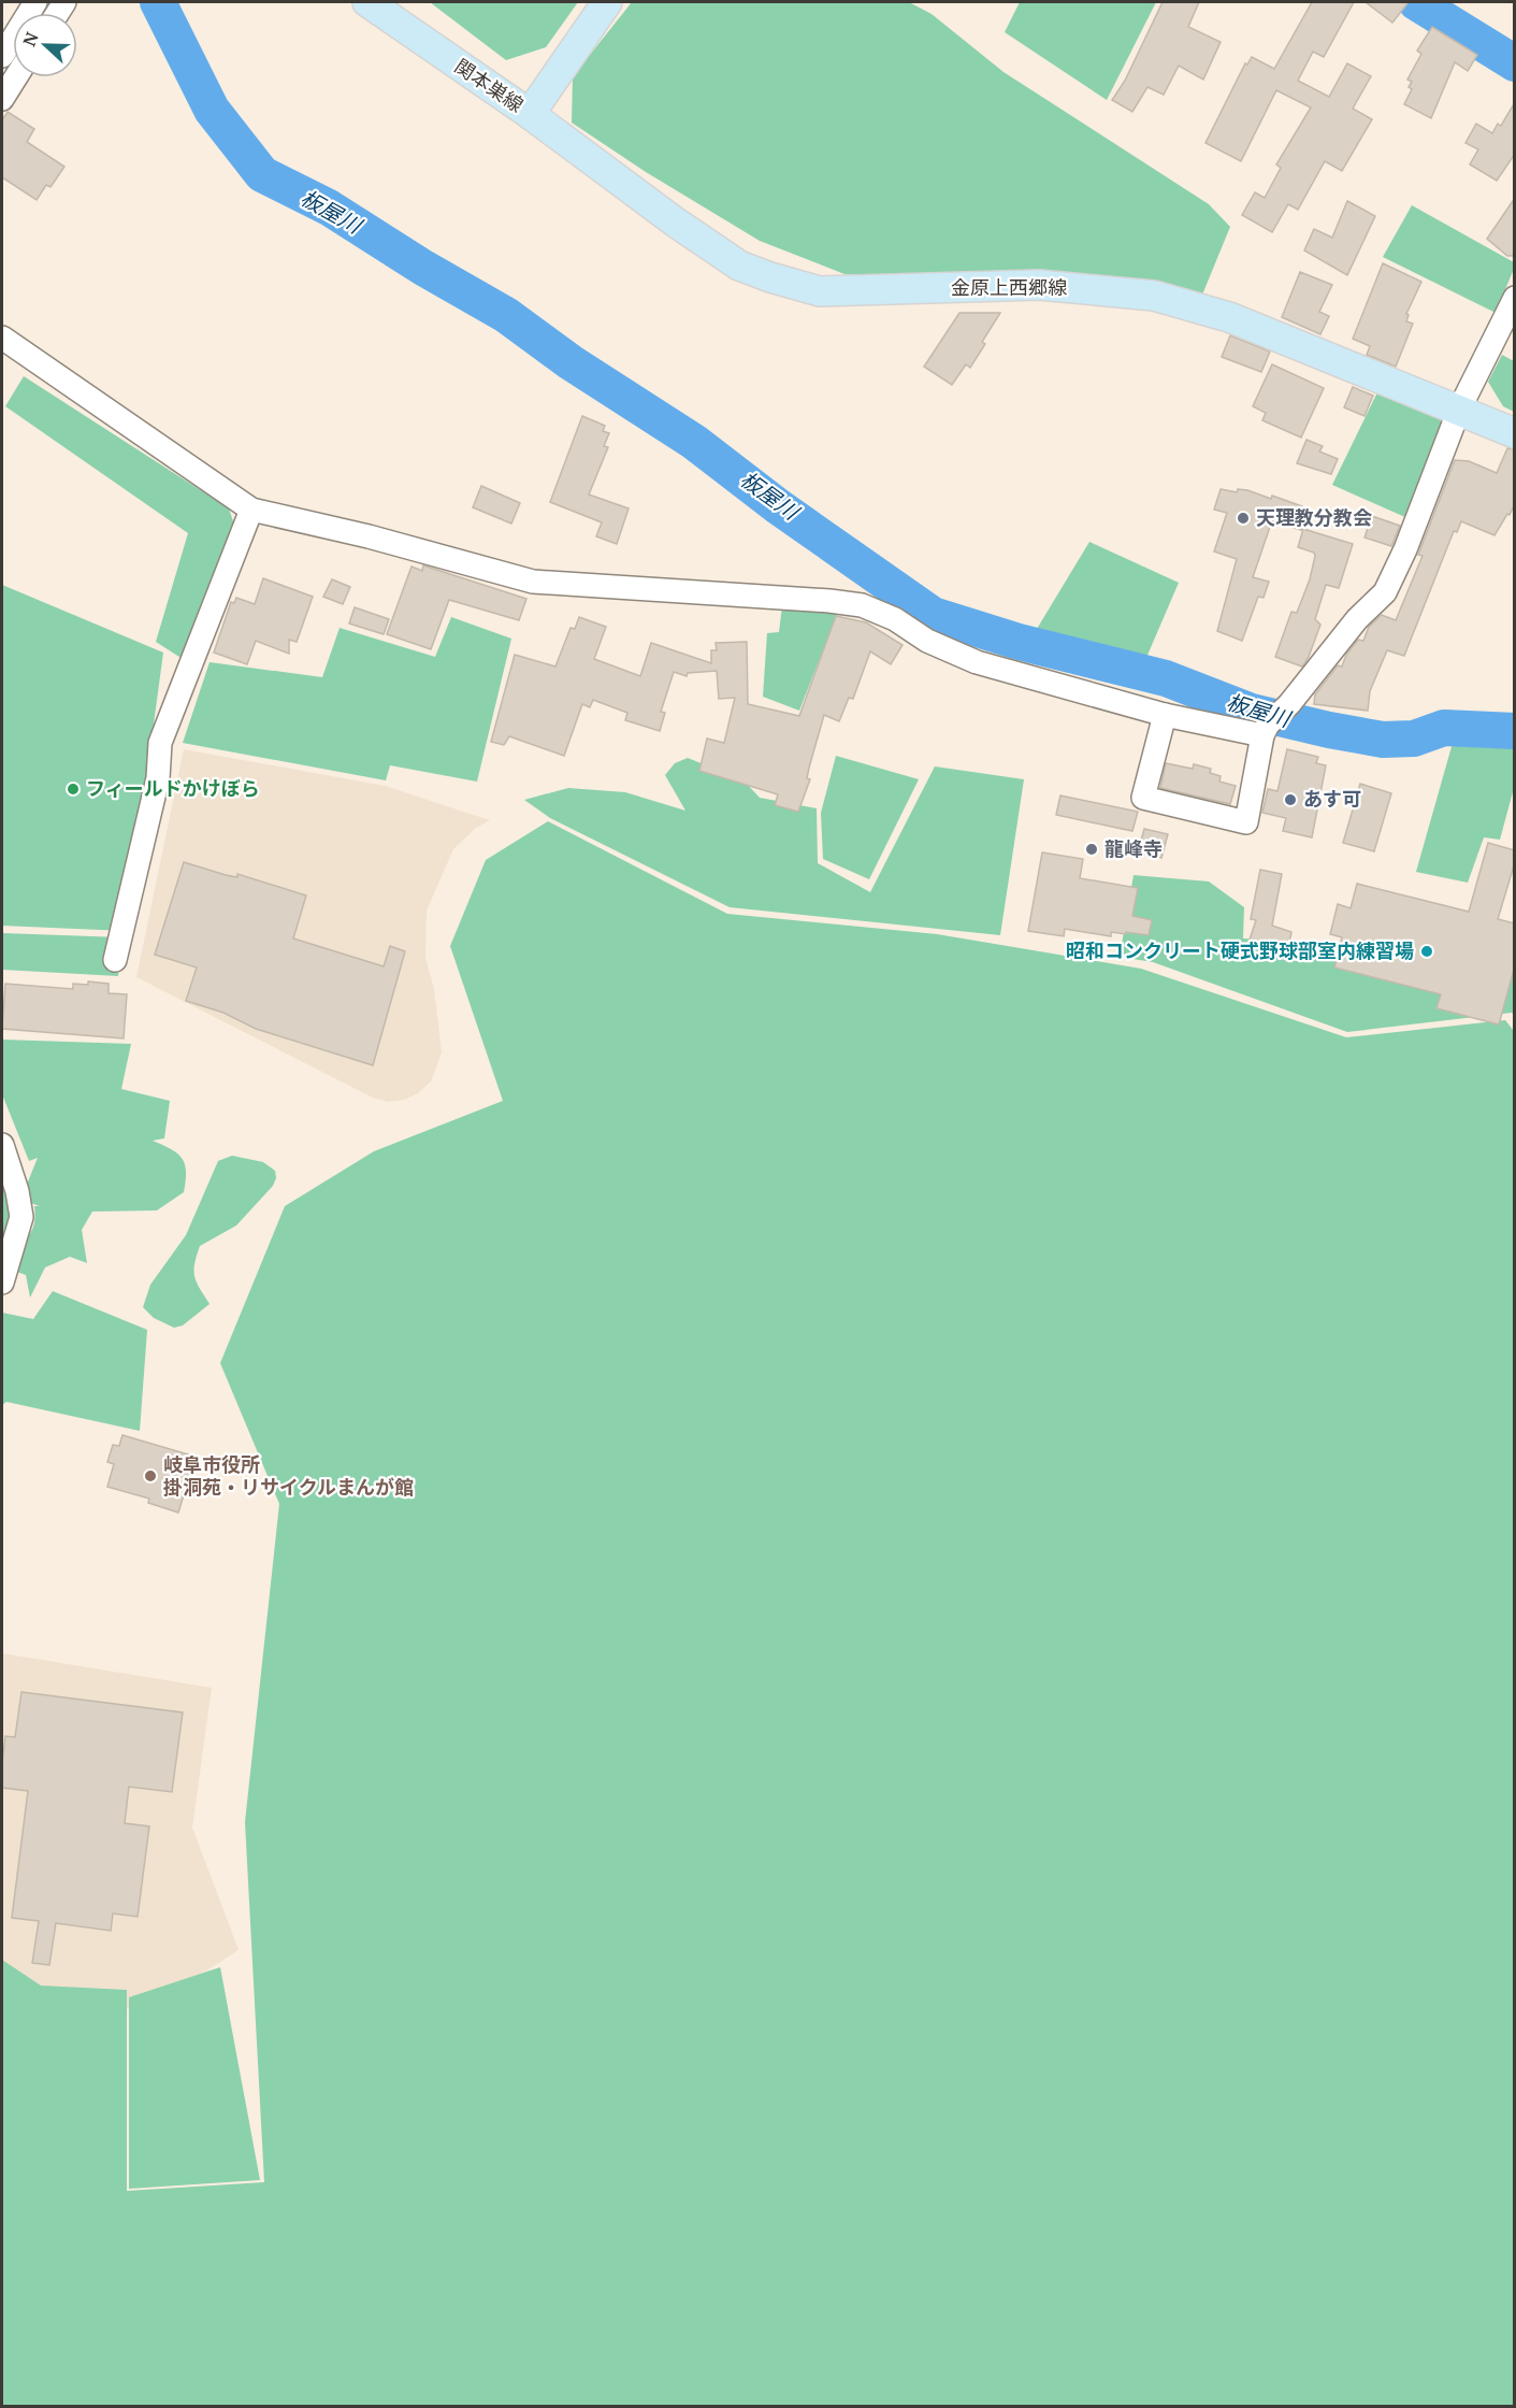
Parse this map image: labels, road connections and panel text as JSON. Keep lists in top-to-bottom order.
{
  "streets": {
    "main road": ["関本巣線", "金原上西郷線"]
  },
  "crossings": [
    ["関本巣線", "金原上西郷線"]
  ],
  "water": ["板屋川"],
  "places": [
    "天理教分教会",
    "フィールドかけぼら",
    "あす可",
    "龍峰寺",
    "昭和コンクリート硬式野球部室内練習場",
    "岐阜市役所 掛洞苑・リサイクルまんが館"
  ],
  "north": "left"
}
